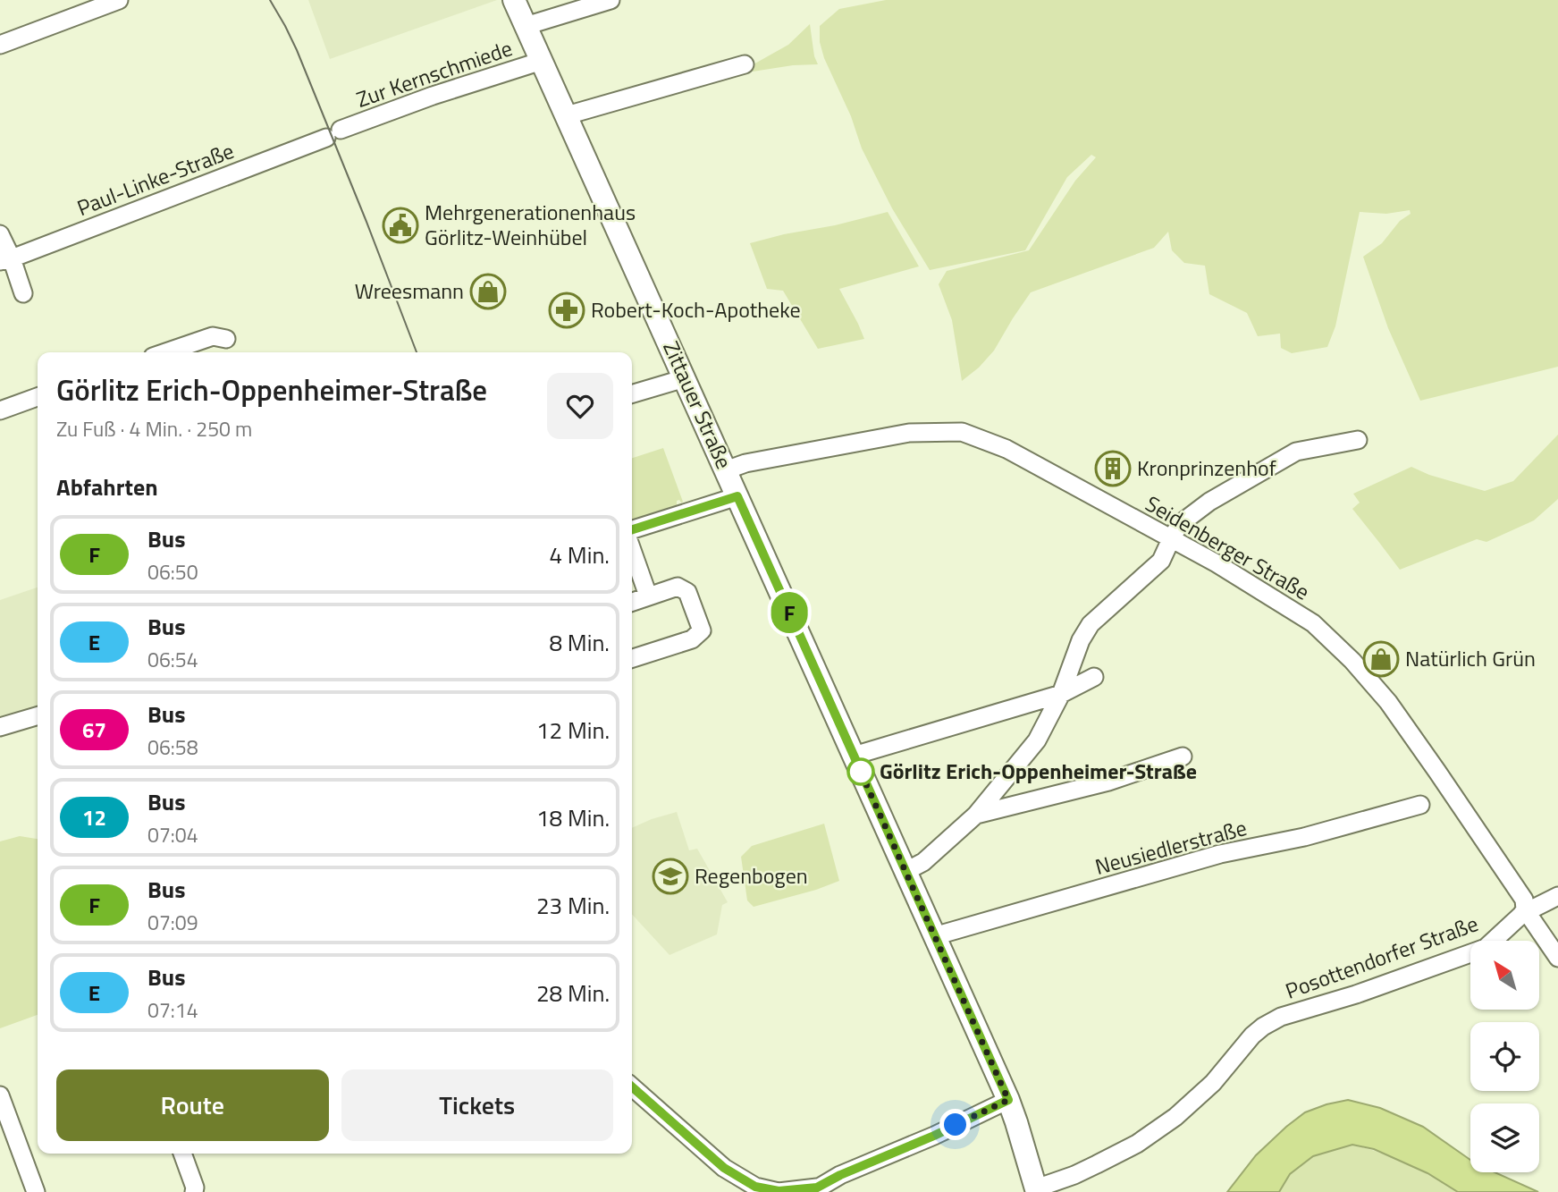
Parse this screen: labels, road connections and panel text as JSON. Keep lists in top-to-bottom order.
{
  "streets": {
    "main road": ["Zittauer Straße"],
    "street": [
      "Zur Kernschmiede",
      "Paul-Linke-Straße",
      "Seidenberger Straße",
      "Neusiedlerstraße",
      "Posottendorfer Straße"
    ]
  },
  "crossings": [
    ["Zur Kernschmiede", "Paul-Linke-Straße"],
    ["Zur Kernschmiede", "Zittauer Straße"],
    ["Zittauer Straße", "Seidenberger Straße"],
    ["Zittauer Straße", "Neusiedlerstraße"],
    ["Zittauer Straße", "Posottendorfer Straße"],
    ["Seidenberger Straße", "Posottendorfer Straße"]
  ],
  "places": {
    "public building": ["Mehrgenerationenhaus Görlitz-Weinhübel"],
    "shop": ["Wreesmann", "Natürlich Grün"],
    "pharmacy": ["Robert-Koch-Apotheke"],
    "building": ["Kronprinzenhof"],
    "other": ["Görlitz Erich-Oppenheimer-Straße"],
    "school or university": ["Regenbogen"]
  },
  "lines": ["bus line F"],
  "north": "top left",
  "page": {
    "on_map": "F",
    "heading": [
      ["Görlitz Erich-Oppenheimer-Straße", "Zu Fuß · 4 Min. · 250 m"],
      "Abfahrten"
    ],
    "list": [
      {
        "mark": "F",
        "name": "Bus",
        "note": "06:50",
        "value": "4 Min."
      },
      {
        "mark": "E",
        "name": "Bus",
        "note": "06:54",
        "value": "8 Min."
      },
      {
        "mark": "67",
        "name": "Bus",
        "note": "06:58",
        "value": "12 Min."
      },
      {
        "mark": "12",
        "name": "Bus",
        "note": "07:04",
        "value": "18 Min."
      },
      {
        "mark": "F",
        "name": "Bus",
        "note": "07:09",
        "value": "23 Min."
      },
      {
        "mark": "E",
        "name": "Bus",
        "note": "07:14",
        "value": "28 Min."
      }
    ],
    "buttons": ["Route", "Tickets"]
  }
}
